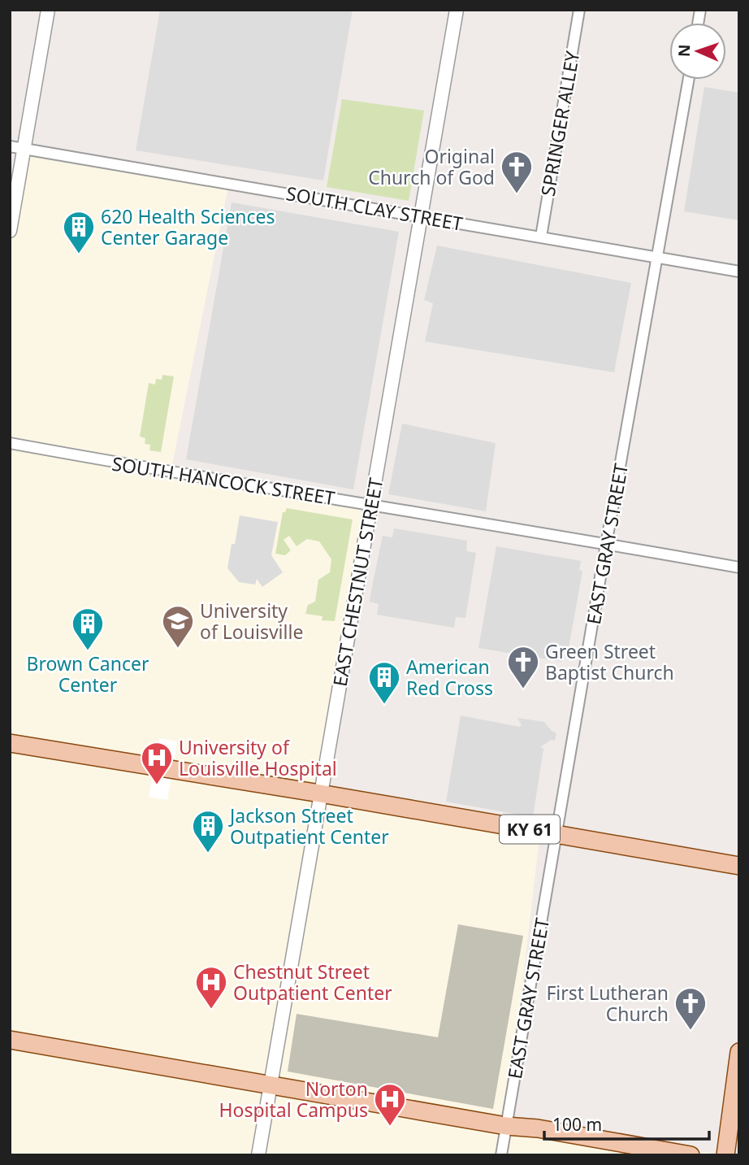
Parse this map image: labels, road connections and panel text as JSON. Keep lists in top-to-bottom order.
{
  "streets": {
    "main road": ["KY 61"],
    "street": [
      "SPRINGER ALLEY",
      "SOUTH CLAY STREET",
      "SOUTH HANCOCK STREET",
      "EAST GRAY STREET",
      "EAST CHESTNUT STREET"
    ]
  },
  "crossings": [
    ["SPRINGER ALLEY", "SOUTH CLAY STREET"],
    ["SOUTH CLAY STREET", "EAST GRAY STREET"],
    ["SOUTH CLAY STREET", "EAST CHESTNUT STREET"],
    ["SOUTH HANCOCK STREET", "EAST GRAY STREET"],
    ["SOUTH HANCOCK STREET", "EAST CHESTNUT STREET"],
    ["EAST GRAY STREET", "KY 61"],
    ["EAST CHESTNUT STREET", "KY 61"]
  ],
  "places": {
    "church": ["Original Church of God", "Green Street Baptist Church", "First Lutheran Church"],
    "building": [
      "620 Health Sciences Center Garage",
      "Brown Cancer Center",
      "American Red Cross",
      "Jackson Street Outpatient Center"
    ],
    "school or university": ["University of Louisville"],
    "hospital": ["University of Louisville Hospital", "Chestnut Street Outpatient Center", "Norton Hospital Campus"]
  },
  "scale_bar": "100 m",
  "north": "left"
}
